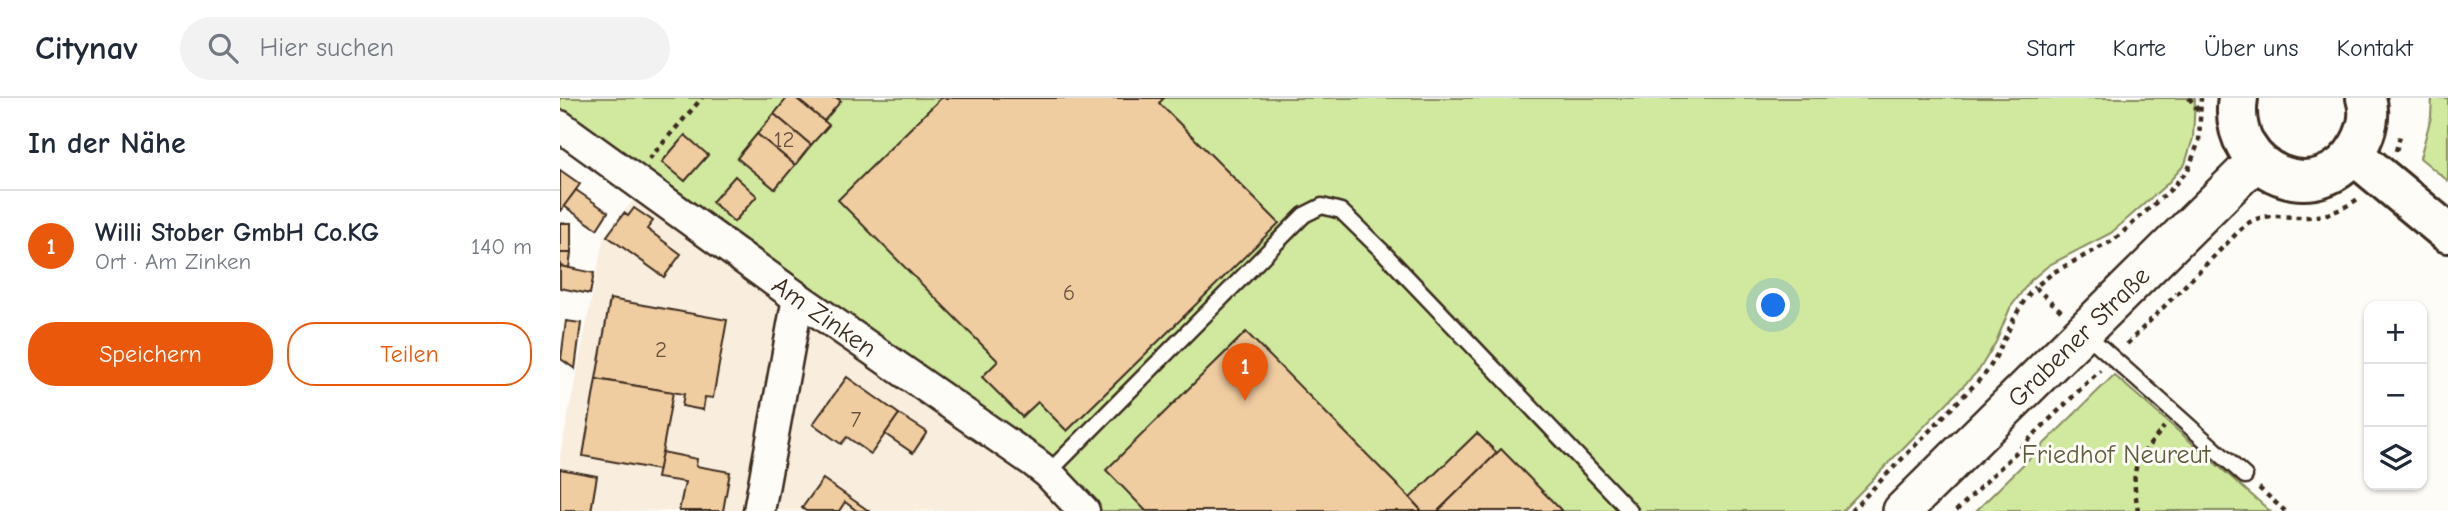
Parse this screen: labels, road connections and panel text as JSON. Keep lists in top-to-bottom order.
{
  "streets": {
    "street": ["Am Zinken", "Grabener Straße"]
  },
  "parks": ["Friedhof Neureut"],
  "house_numbers": [
    "12",
    "6",
    "2",
    "7"
  ],
  "page": {
    "header": "Citynav",
    "search": "Hier suchen",
    "nav": [
      "Start",
      "Karte",
      "Über uns",
      "Kontakt"
    ],
    "heading": "In der Nähe",
    "list": [
      {
        "mark": "1",
        "name": "Willi Stober GmbH Co.KG",
        "note": "Ort · Am Zinken",
        "value": "140 m"
      }
    ],
    "buttons": ["Speichern", "Teilen"],
    "map_buttons": ["+", "−"],
    "pins": "1"
  }
}
